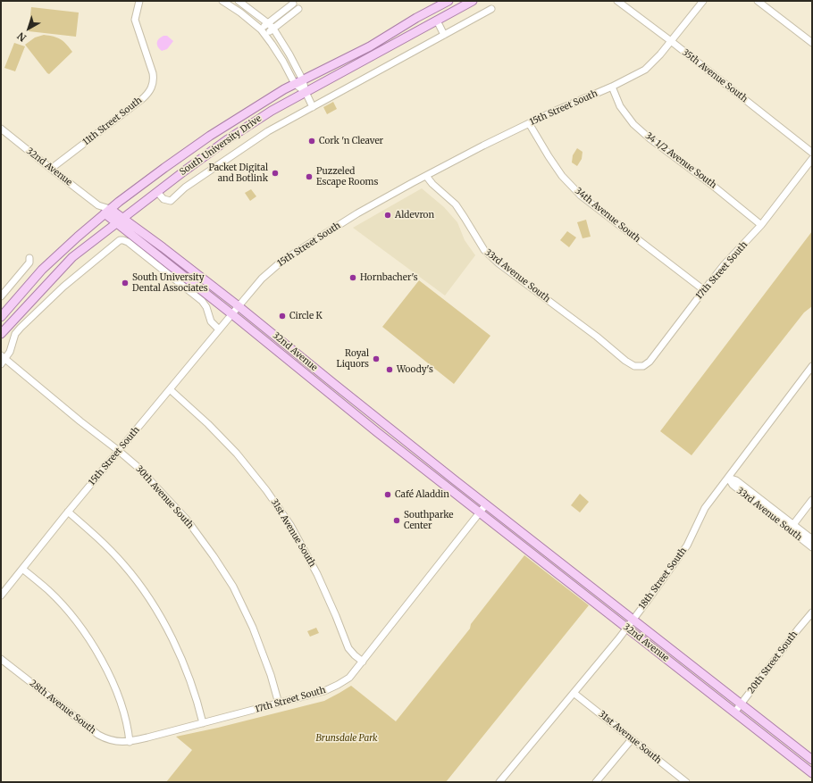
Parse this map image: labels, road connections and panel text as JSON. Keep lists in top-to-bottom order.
{
  "streets": {
    "main road": ["South University Drive", "32nd Avenue"],
    "street": [
      "35th Avenue South",
      "15th Street South",
      "11th Street South",
      "34 1/2 Avenue South",
      "34th Avenue South",
      "17th Street South",
      "33rd Avenue South",
      "30th Avenue South",
      "31st Avenue South",
      "18th Street South",
      "20th Street South",
      "28th Avenue South"
    ]
  },
  "crossings": [
    ["35th Avenue South", "15th Street South"],
    ["15th Street South", "34 1/2 Avenue South"],
    ["15th Street South", "32nd Avenue"],
    ["15th Street South", "34th Avenue South"],
    ["15th Street South", "33rd Avenue South"],
    ["15th Street South", "30th Avenue South"],
    ["15th Street South", "31st Avenue South"],
    ["11th Street South", "32nd Avenue"],
    ["South University Drive", "32nd Avenue"],
    ["34 1/2 Avenue South", "17th Street South"],
    ["32nd Avenue", "17th Street South"],
    ["32nd Avenue", "18th Street South"],
    ["32nd Avenue", "20th Street South"],
    ["34th Avenue South", "17th Street South"],
    ["17th Street South", "33rd Avenue South"],
    ["17th Street South", "30th Avenue South"],
    ["17th Street South", "31st Avenue South"],
    ["17th Street South", "28th Avenue South"],
    ["33rd Avenue South", "18th Street South"],
    ["31st Avenue South", "18th Street South"]
  ],
  "parks": ["Brunsdale Park"],
  "places": [
    "Cork 'n Cleaver",
    "Packet Digital and Botlink",
    "Puzzeled Escape Rooms",
    "Aldevron",
    "Hornbacher's",
    "South University Dental Associates",
    "Circle K",
    "Royal Liquors",
    "Woody's",
    "Café Aladdin",
    "Southparke Center"
  ],
  "north": "bottom left"
}
